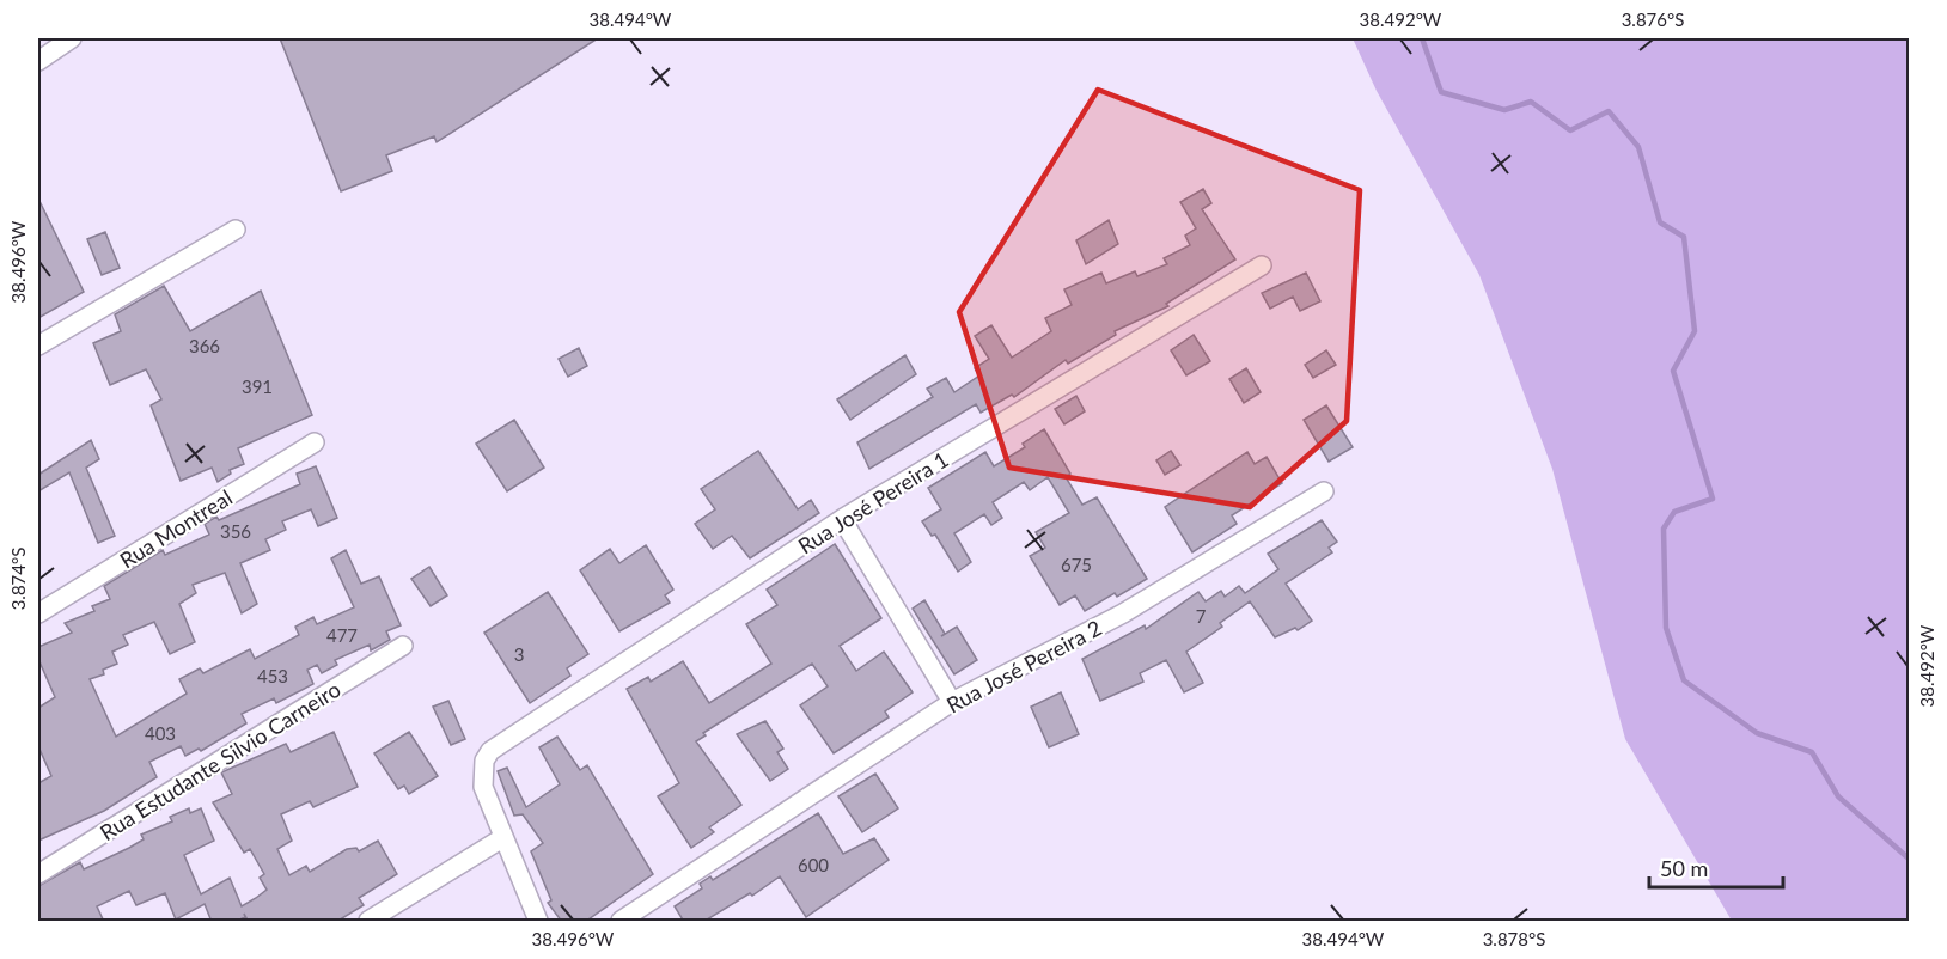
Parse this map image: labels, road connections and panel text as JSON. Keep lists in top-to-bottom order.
{
  "streets": {
    "street": [
      "Rua José Pereira 1",
      "Rua Montreal",
      "Rua José Pereira 2",
      "Rua Estudante Silvio Carneiro"
    ]
  },
  "house_numbers": [
    "366",
    "391",
    "356",
    "675",
    "7",
    "477",
    "3",
    "453",
    "403",
    "600"
  ],
  "scale_bar": "50 m",
  "coordinates": [
    "38.494°W",
    "38.492°W",
    "3.876°S",
    "38.496°W",
    "3.874°S",
    "3.878°S"
  ]
}
